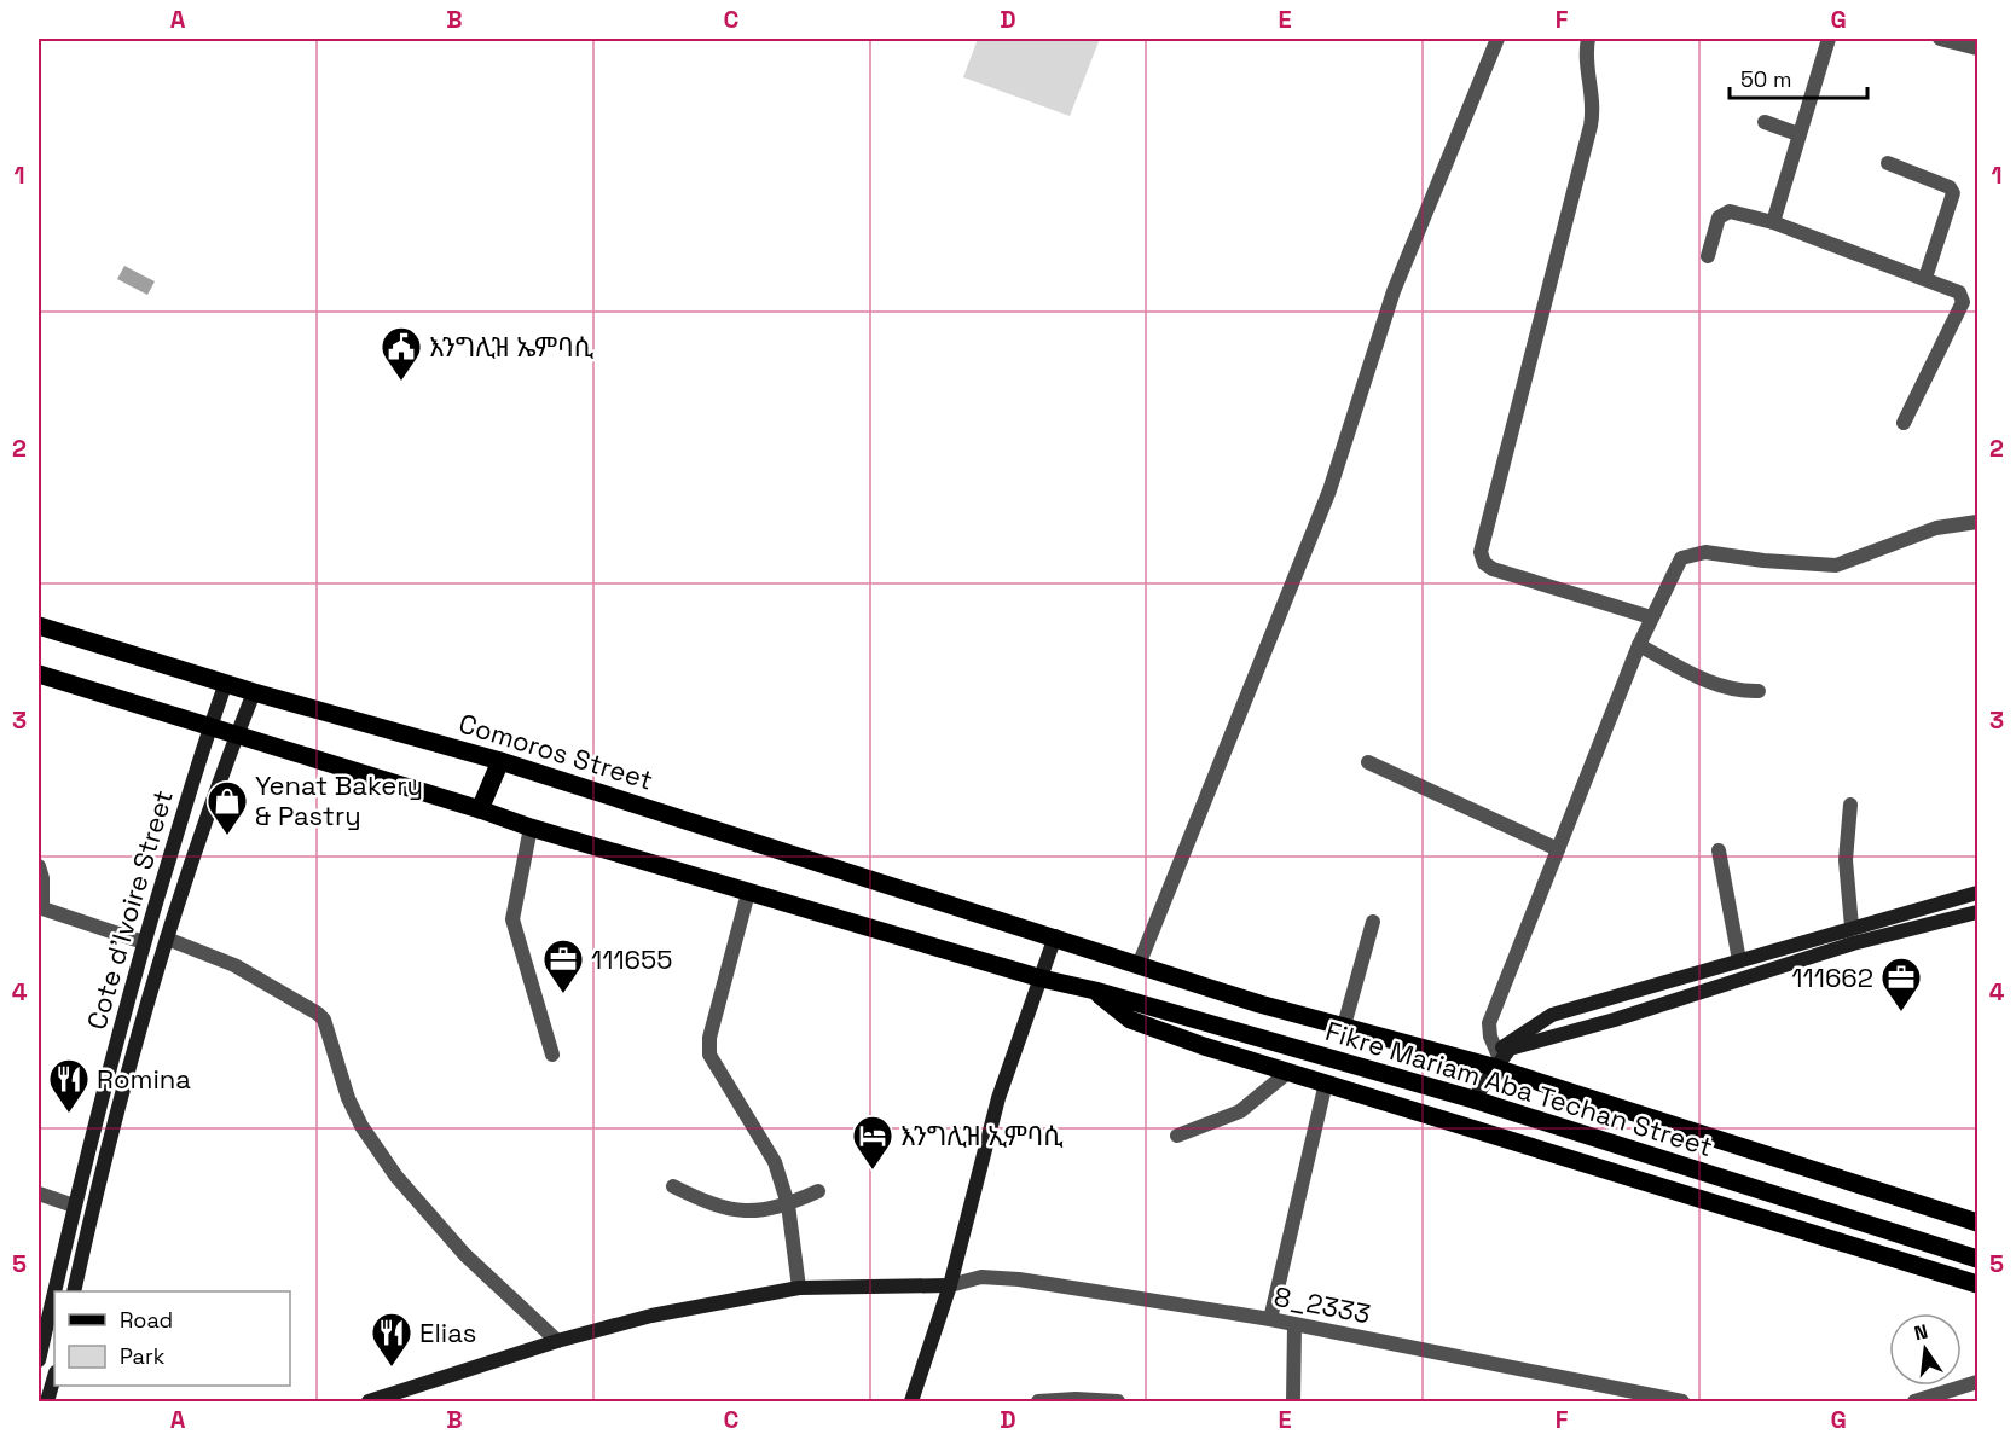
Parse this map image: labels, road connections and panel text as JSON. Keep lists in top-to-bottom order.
{
  "streets": {
    "main road": ["Comoros Street", "Cote d'Ivoire Street", "Fikre Mariam Aba Techan Street"],
    "street": ["8_2333"]
  },
  "crossings": [
    ["Comoros Street", "Cote d'Ivoire Street"],
    ["Comoros Street", "Fikre Mariam Aba Techan Street"]
  ],
  "places": {
    "public building": ["እንግሊዝ ኤምባሲ"],
    "shop": ["Yenat Bakery & Pastry"],
    "office": ["111655", "111662"],
    "restaurant": ["Romina", "Elias"],
    "hotel": ["እንግሊዝ ኢምባሲ"]
  },
  "legend": ["Road", "Park"],
  "scale_bar": "50 m",
  "north": "top",
  "grid": {
    "columns": [
      "A",
      "B",
      "C",
      "D",
      "E",
      "F",
      "G"
    ],
    "rows": [
      "1",
      "2",
      "3",
      "4",
      "5"
    ]
  }
}
